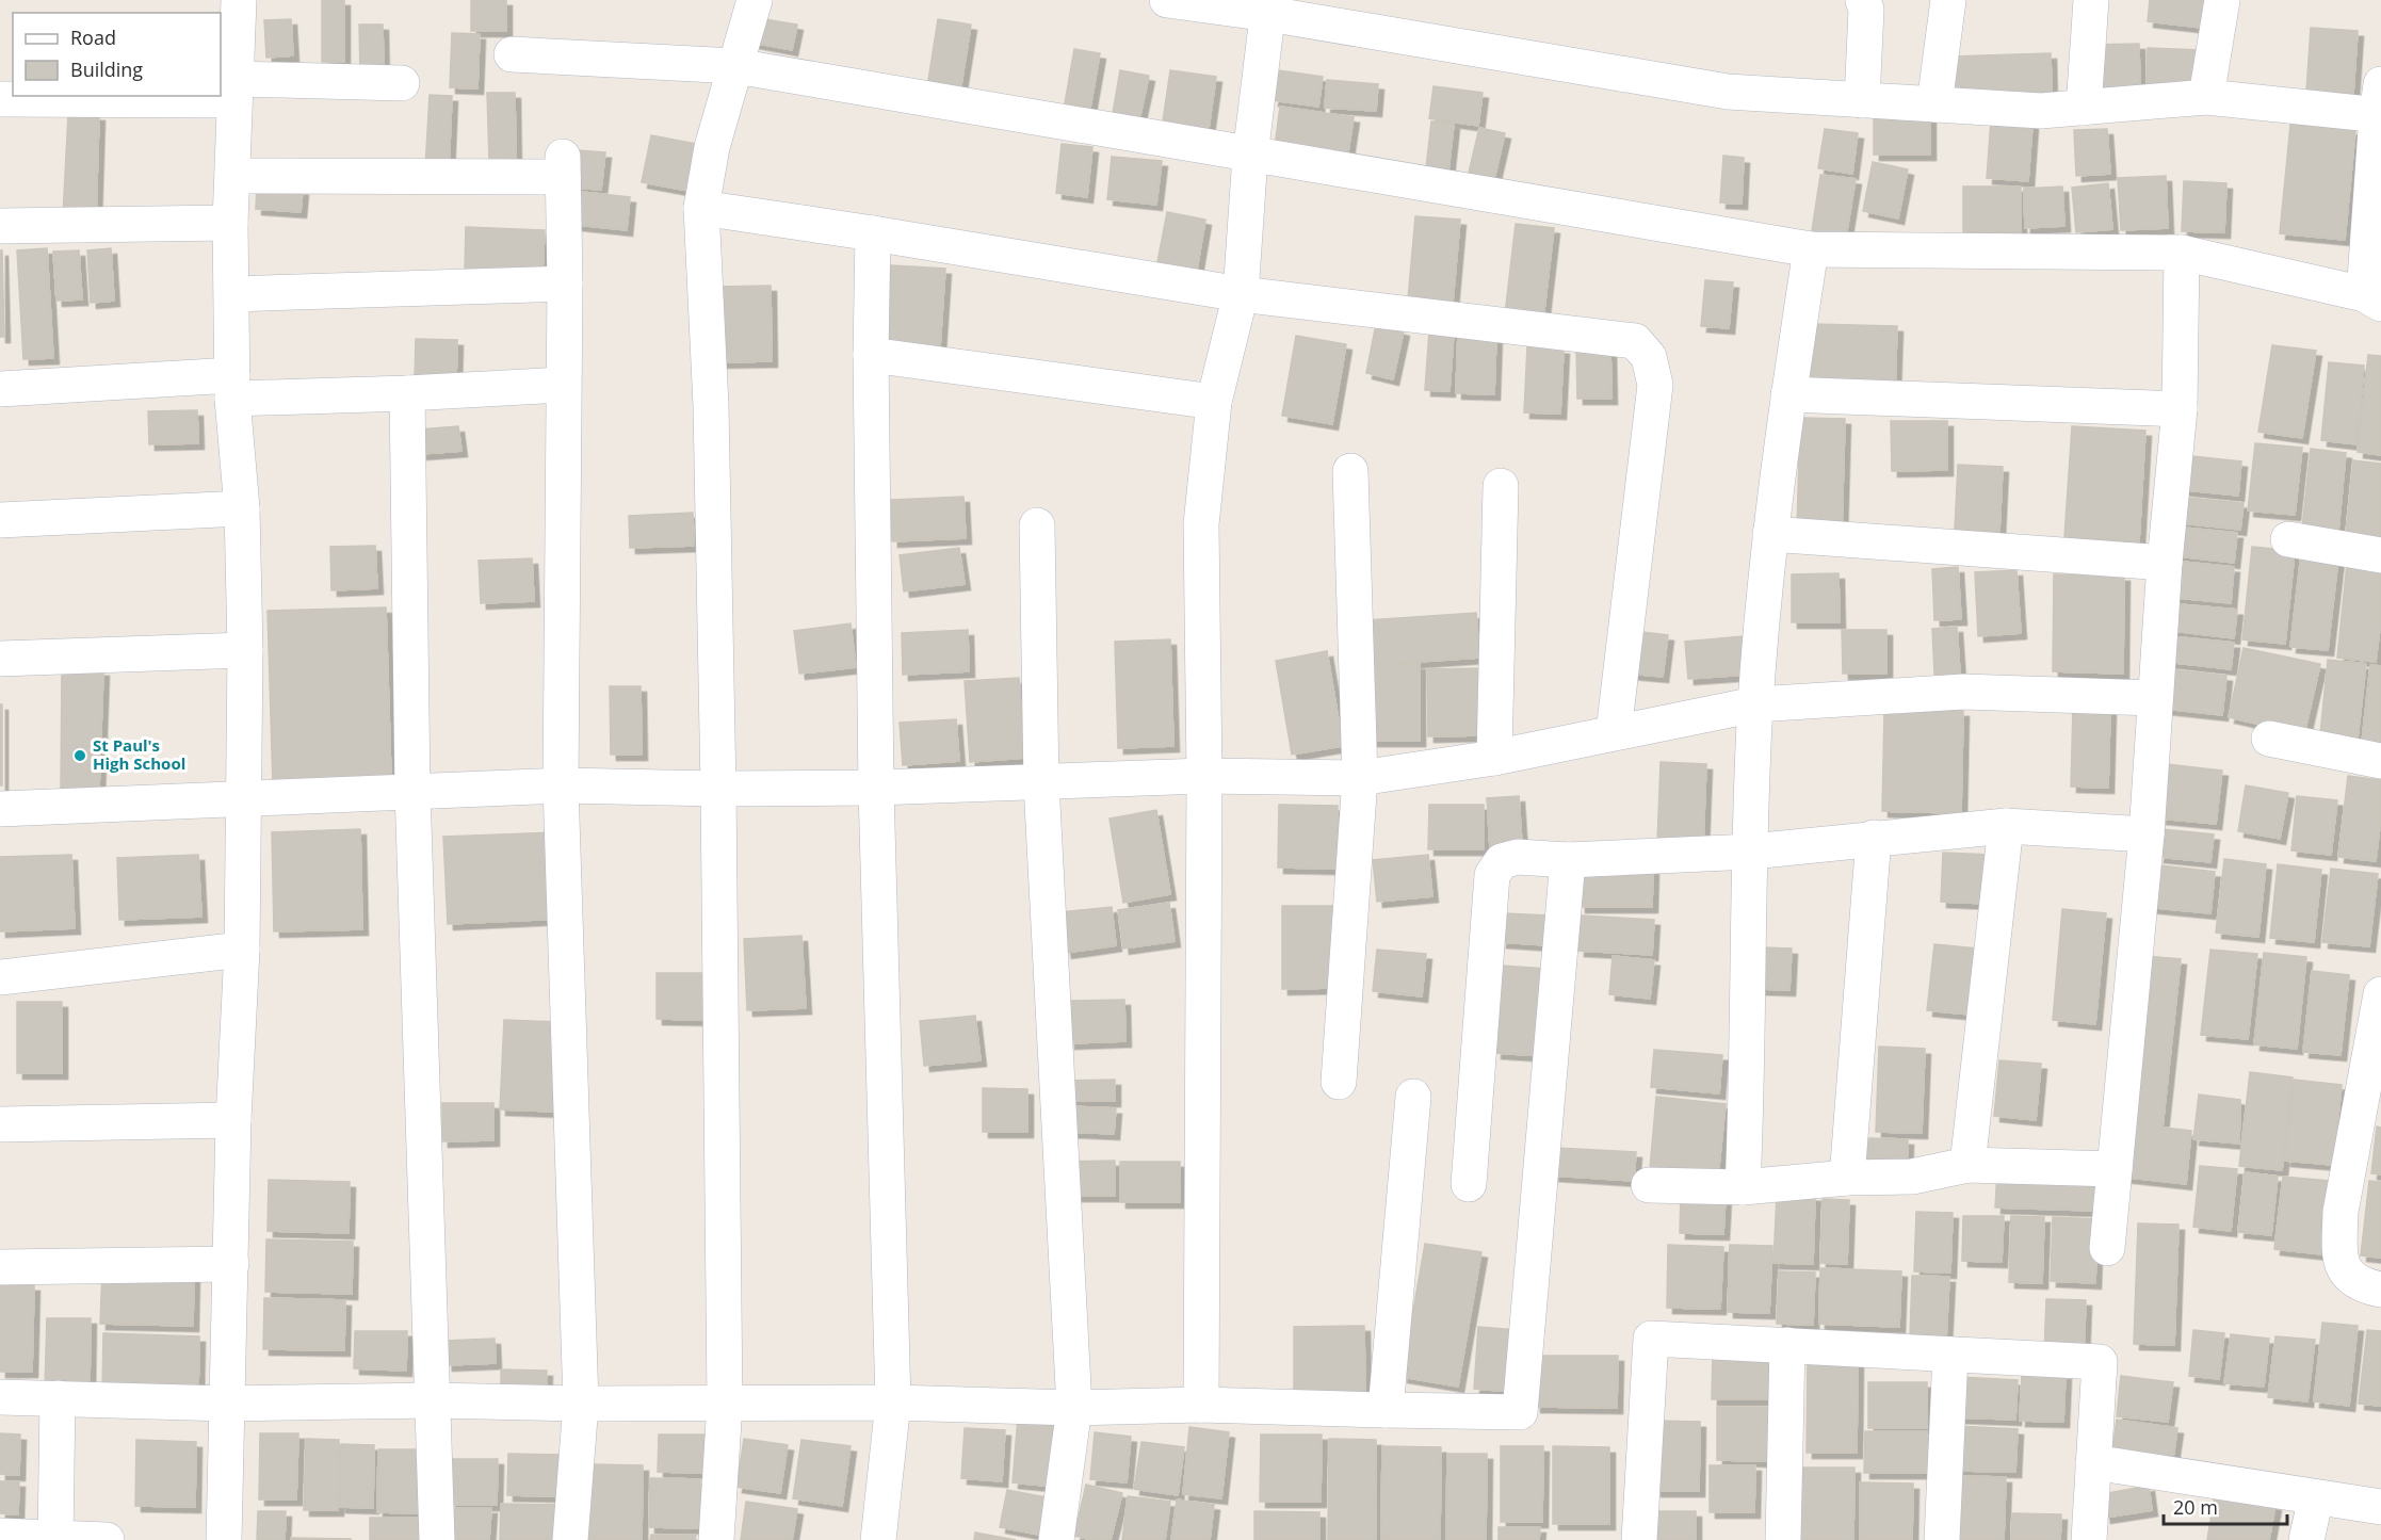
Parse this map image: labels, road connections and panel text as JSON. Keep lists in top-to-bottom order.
{
  "places": ["St Paul's High School"],
  "legend": ["Road", "Building"],
  "scale_bar": "20 m"
}
